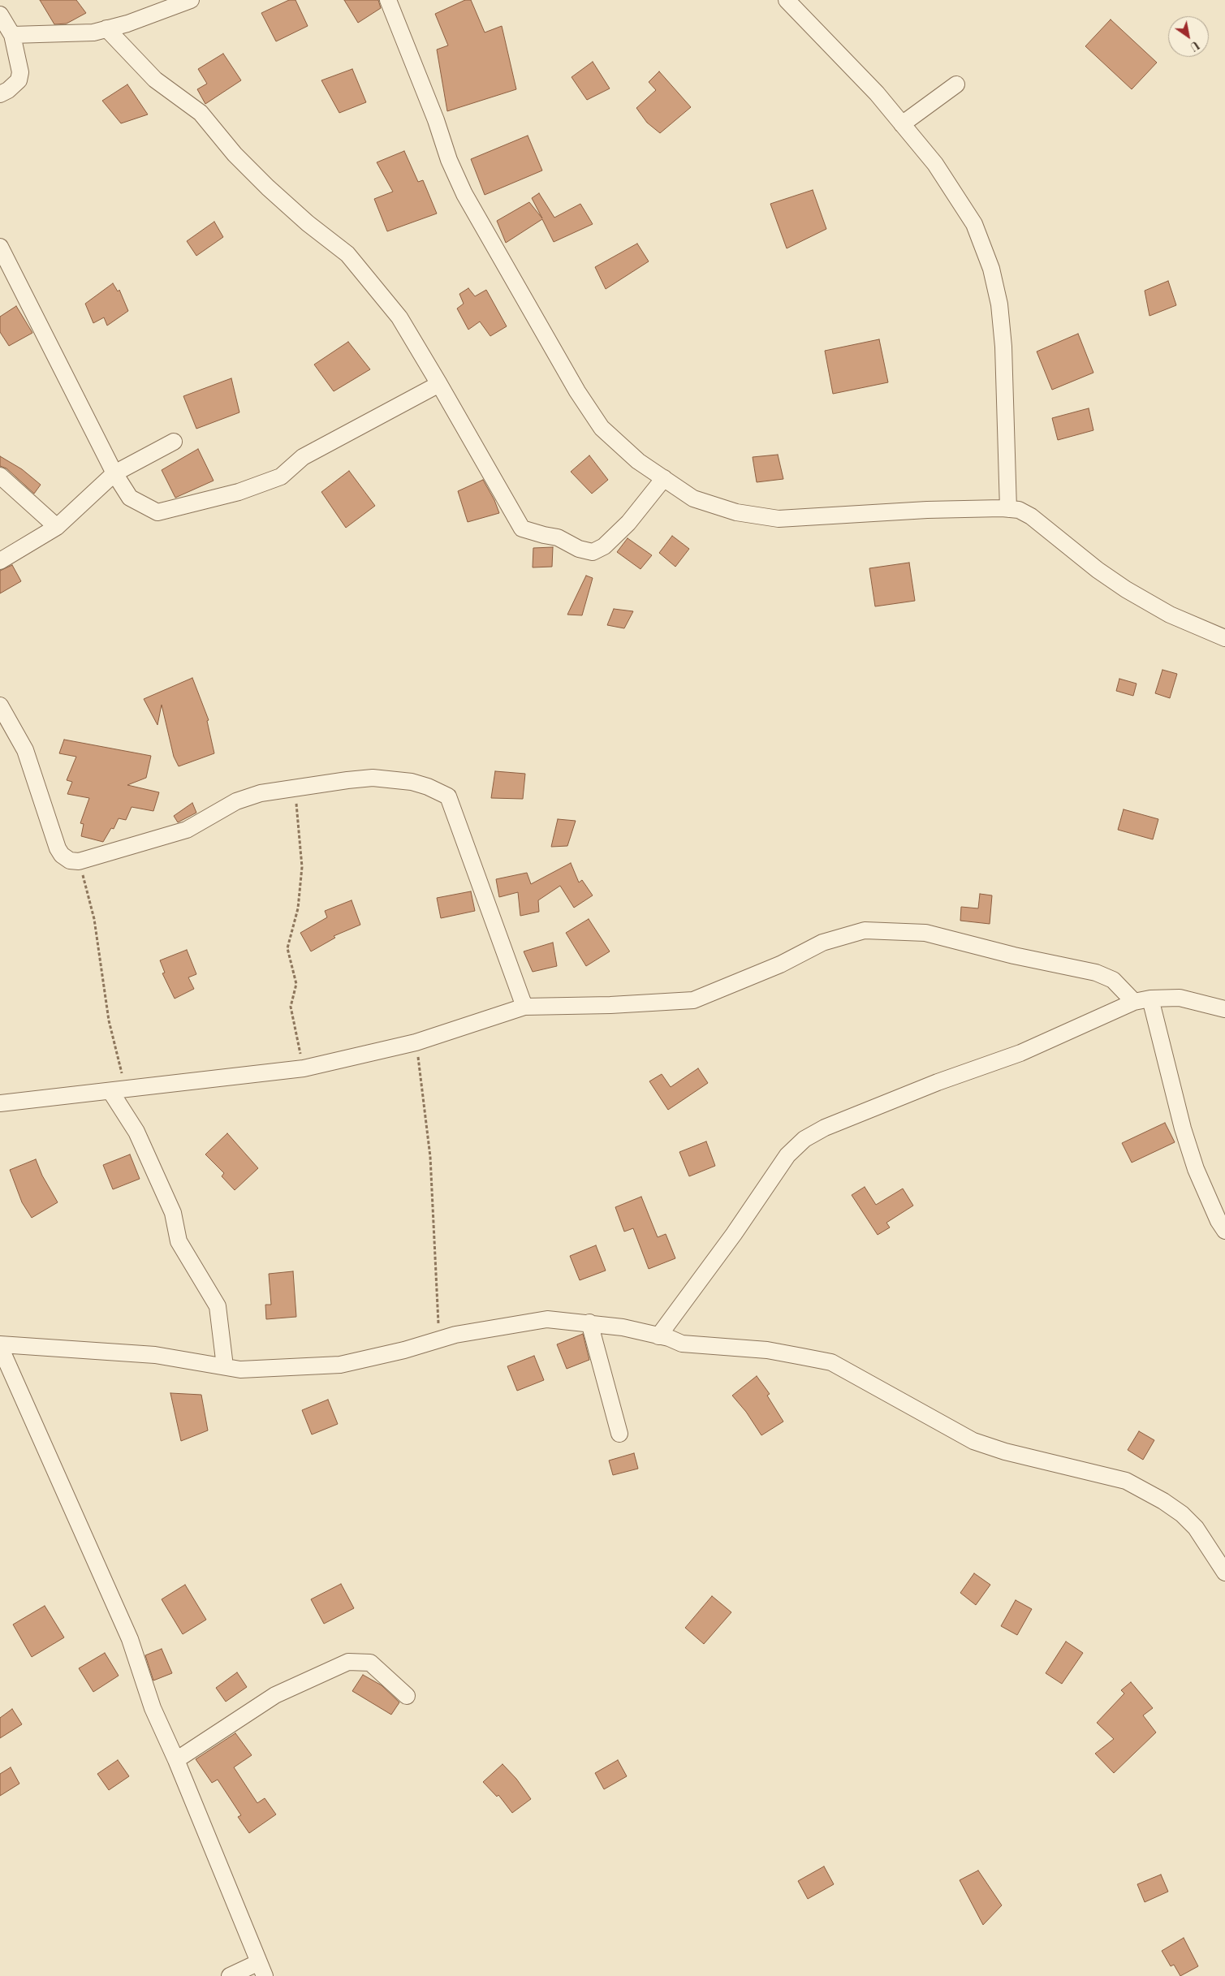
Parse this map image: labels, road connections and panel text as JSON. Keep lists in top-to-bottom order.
{
  "north": "bottom right"
}
